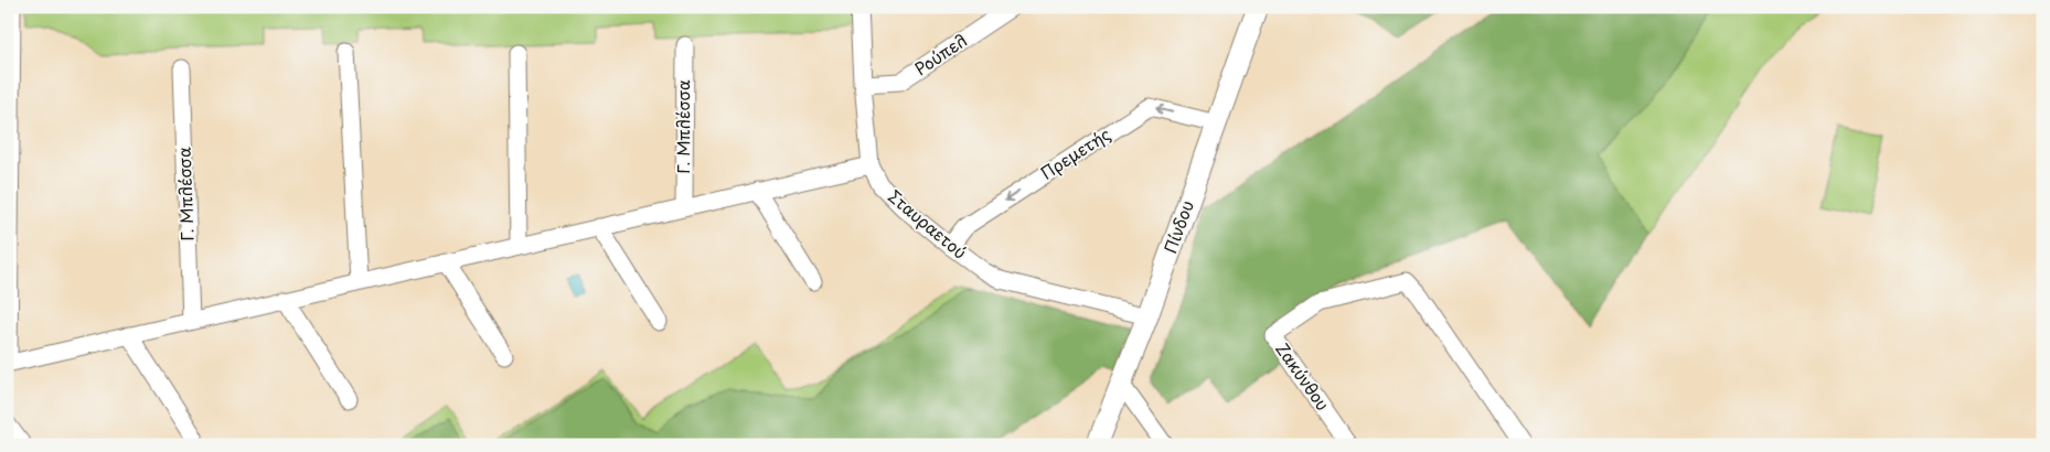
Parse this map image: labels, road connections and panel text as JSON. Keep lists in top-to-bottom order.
{
  "streets": {
    "street": [
      "Ρούπελ",
      "Γ. Μπλέσσα",
      "Πρεμετής",
      "Σταυραετού",
      "Πίνδου",
      "Ζακύνθου"
    ]
  },
  "crossings": [
    ["Ρούπελ", "Σταυραετού"],
    ["Πρεμετής", "Σταυραετού"],
    ["Πρεμετής", "Πίνδου"],
    ["Σταυραετού", "Πίνδου"]
  ],
  "one_way": ["Πρεμετής"]
}
